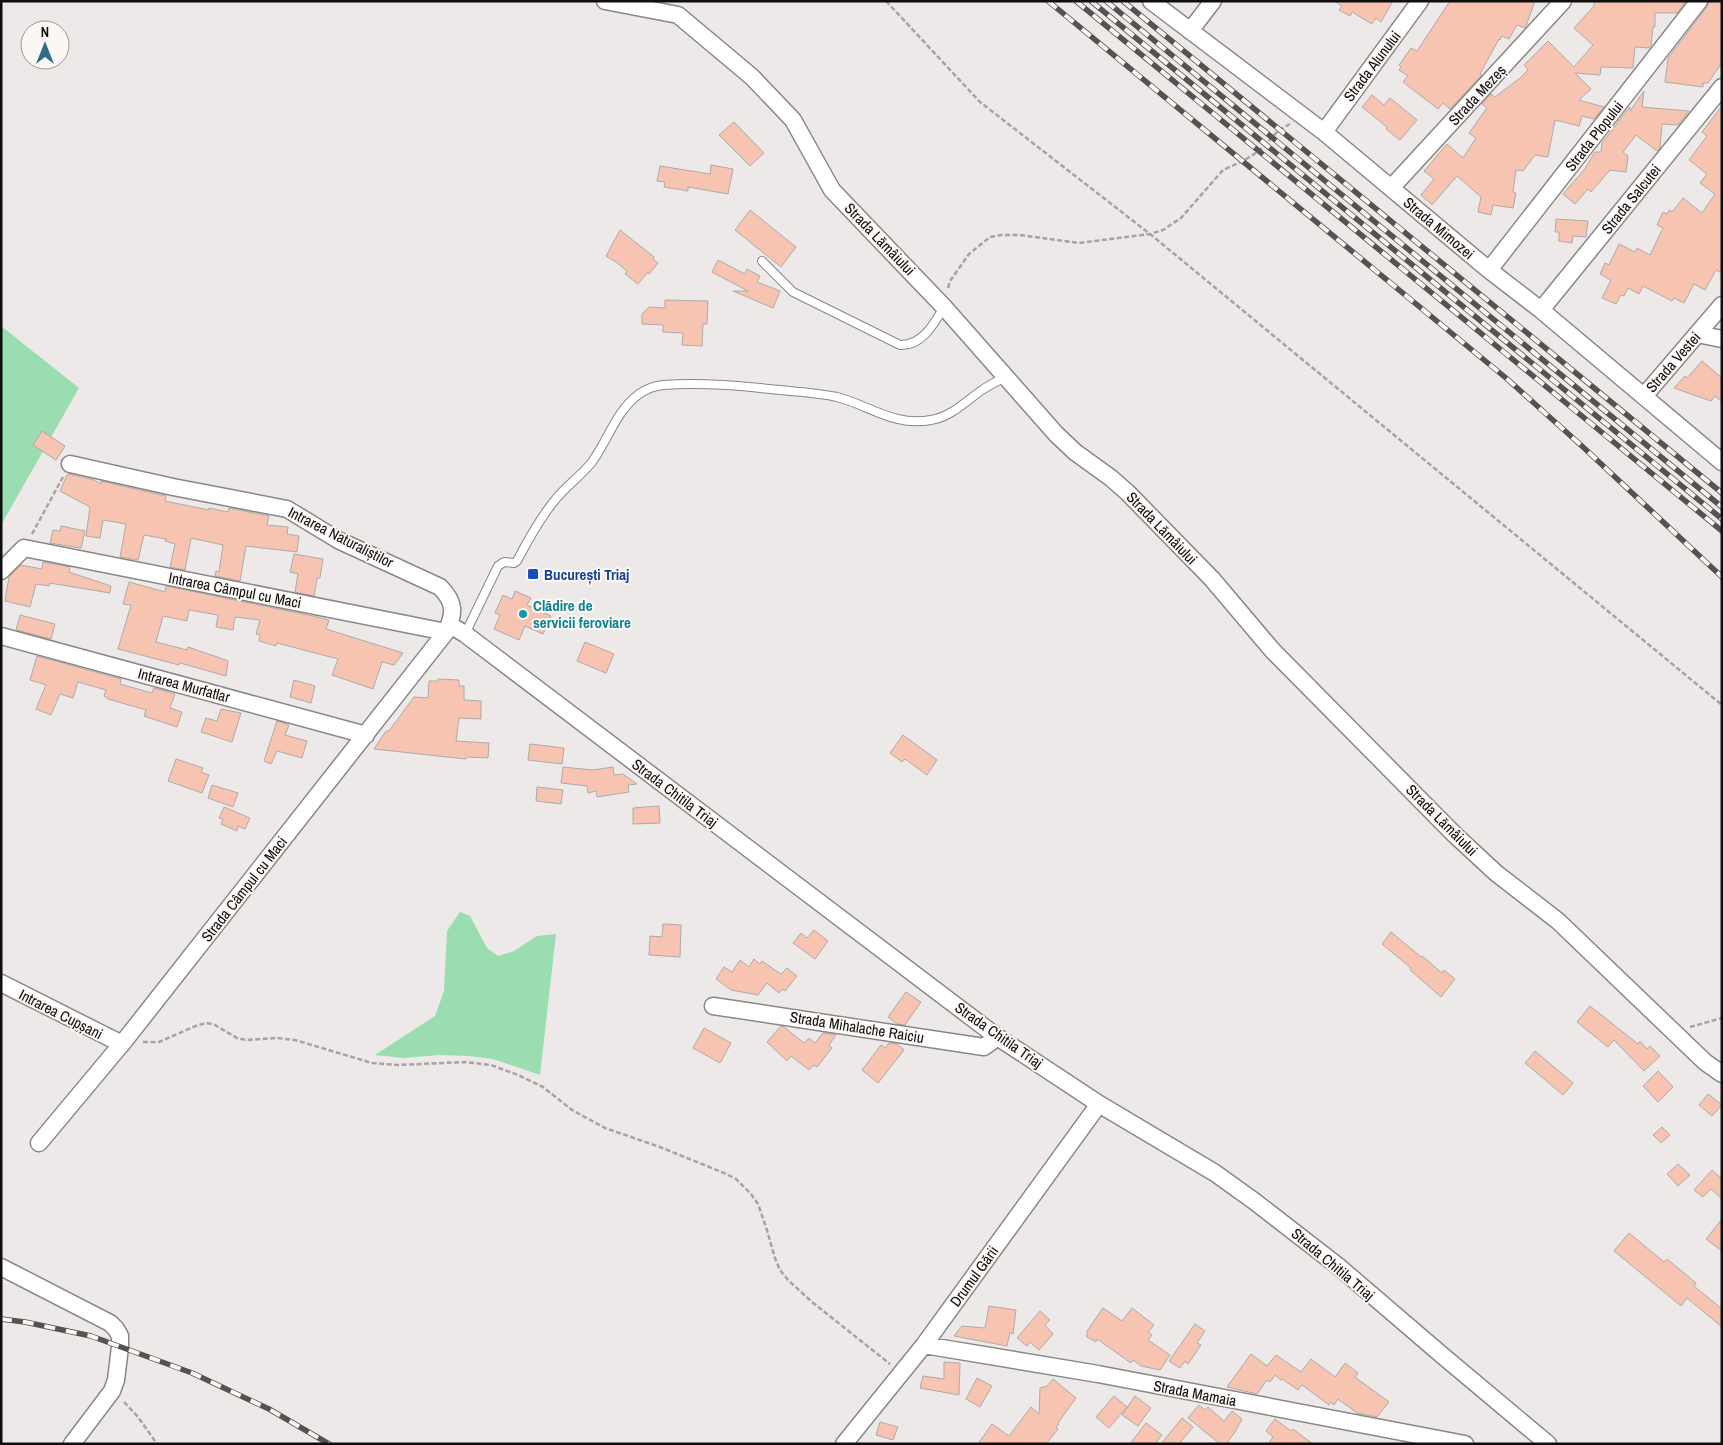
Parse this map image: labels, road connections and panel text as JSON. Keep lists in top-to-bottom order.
{
  "streets": {
    "street": [
      "Strada Alunului",
      "Strada Mezeș",
      "Strada Plopului",
      "Strada Salcutei",
      "Strada Mimozei",
      "Strada Lămâiului",
      "Strada Vestei",
      "Intrarea Naturaliștilor",
      "Intrarea Câmpul cu Maci",
      "Intrarea Murfatlar",
      "Strada Chitila Triaj",
      "Strada Câmpul cu Maci",
      "Intrarea Cupșani",
      "Strada Mihalache Raiciu",
      "Drumul Gării",
      "Strada Mamaia"
    ]
  },
  "crossings": [
    ["Strada Alunului", "Strada Mimozei"],
    ["Strada Mezeș", "Strada Mimozei"],
    ["Strada Plopului", "Strada Mimozei"],
    ["Strada Salcutei", "Strada Mimozei"],
    ["Strada Mimozei", "Strada Vestei"],
    ["Intrarea Naturaliștilor", "Intrarea Câmpul cu Maci"],
    ["Intrarea Naturaliștilor", "Strada Chitila Triaj"],
    ["Intrarea Naturaliștilor", "Strada Câmpul cu Maci"],
    ["Intrarea Câmpul cu Maci", "Strada Chitila Triaj"],
    ["Intrarea Câmpul cu Maci", "Strada Câmpul cu Maci"],
    ["Intrarea Murfatlar", "Strada Câmpul cu Maci"],
    ["Strada Chitila Triaj", "Strada Câmpul cu Maci"],
    ["Strada Chitila Triaj", "Strada Mihalache Raiciu"],
    ["Strada Chitila Triaj", "Drumul Gării"],
    ["Strada Câmpul cu Maci", "Intrarea Cupșani"],
    ["Drumul Gării", "Strada Mamaia"]
  ],
  "places": {
    "transit": ["București Triaj"],
    "other": ["Clădire de servicii feroviare"]
  },
  "north": "top"
}
